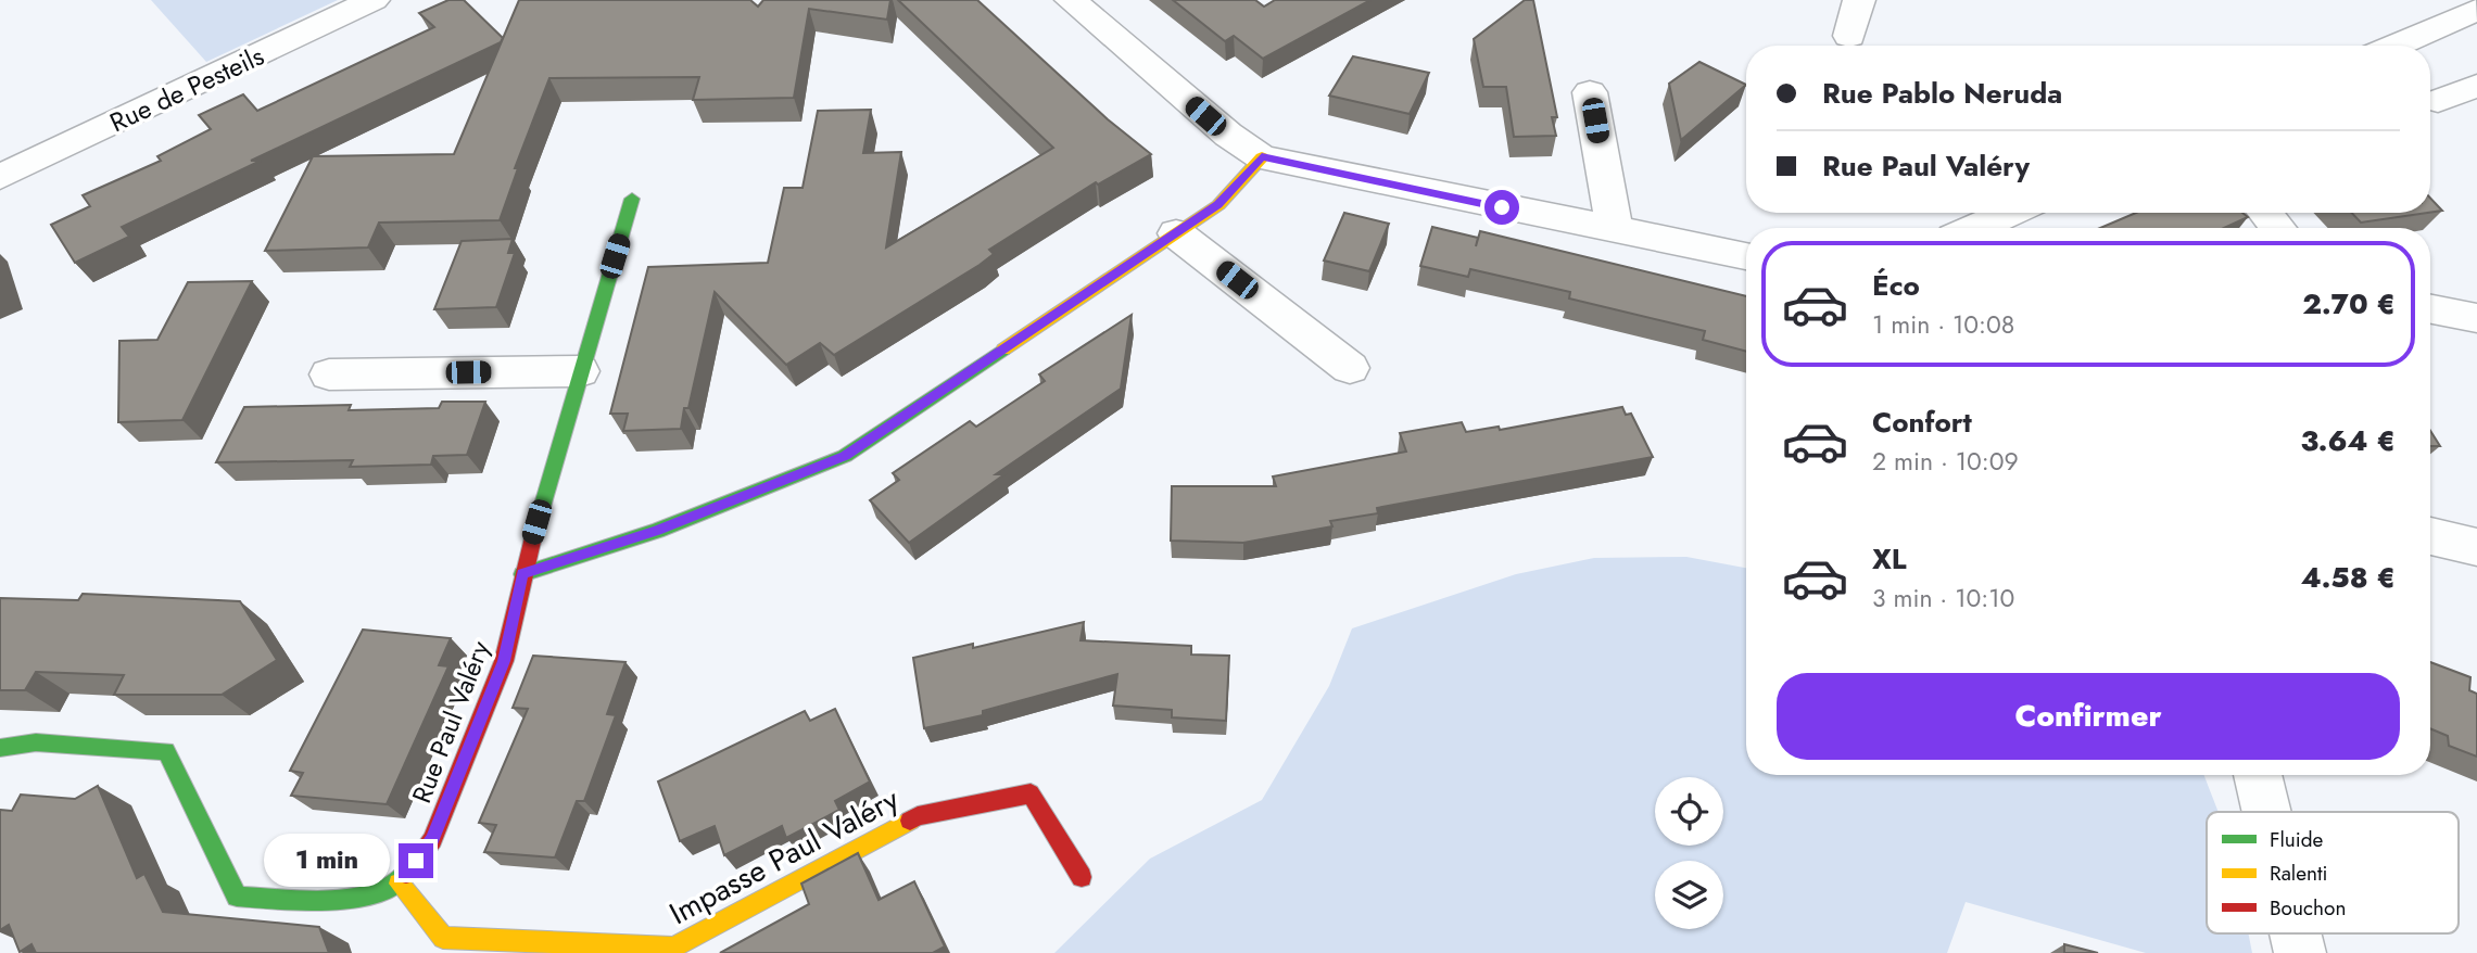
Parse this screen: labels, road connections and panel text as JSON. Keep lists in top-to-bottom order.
{
  "streets": {
    "street": ["Rue de Pesteils", "Rue Paul Valéry", "Impasse Paul Valéry"]
  },
  "crossings": [
    ["Rue Paul Valéry", "Impasse Paul Valéry"]
  ],
  "legend": ["Fluide", "Ralenti", "Bouchon"],
  "page": {
    "banner": ["Rue Pablo Neruda", "Rue Paul Valéry"],
    "list": [
      {
        "name": "Éco",
        "note": "1 min · 10:08",
        "value": "2.70 €"
      },
      {
        "name": "Confort",
        "note": "2 min · 10:09",
        "value": "3.64 €"
      },
      {
        "name": "XL",
        "note": "3 min · 10:10",
        "value": "4.58 €"
      }
    ],
    "buttons": "Confirmer",
    "bubble": "1 min"
  }
}
